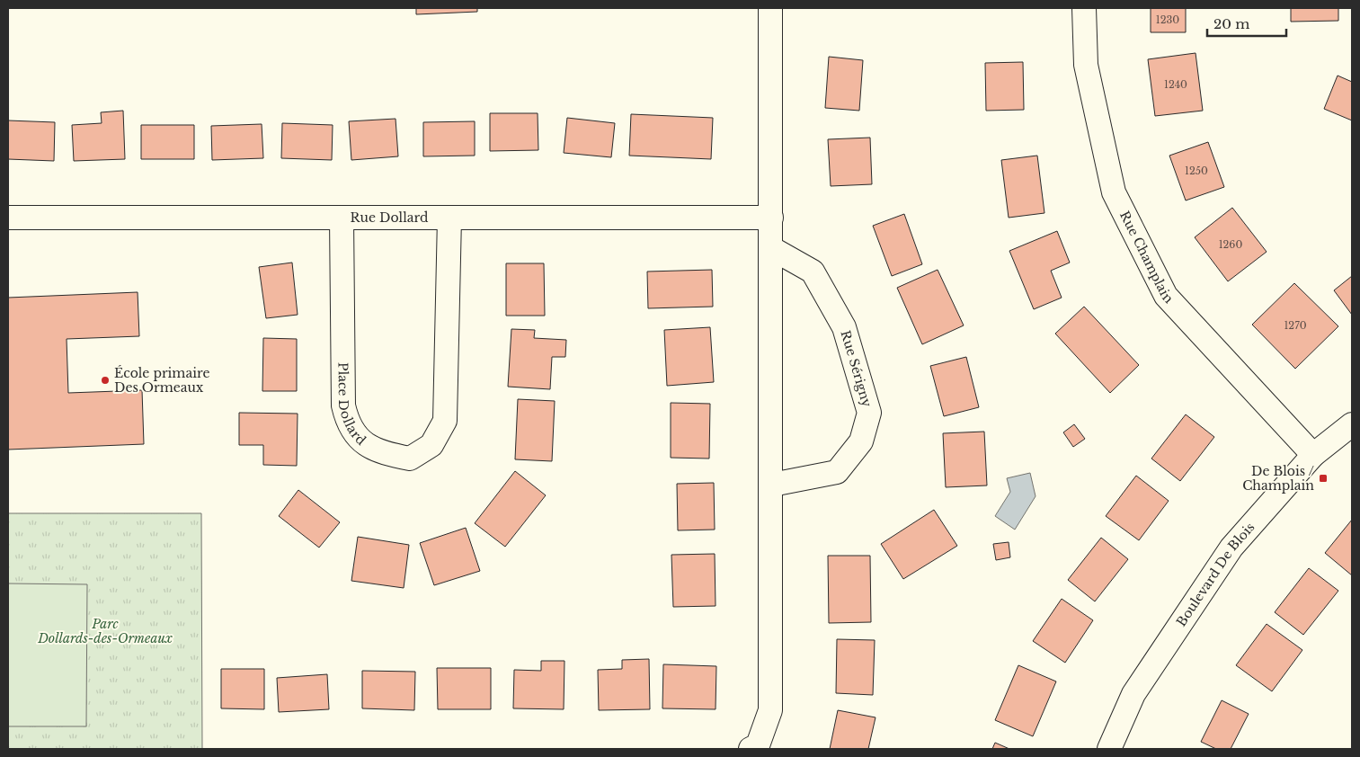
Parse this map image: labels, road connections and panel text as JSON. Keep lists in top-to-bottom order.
{
  "streets": {
    "street": [
      "Rue Dollard",
      "Rue Champlain",
      "Rue Sérigny",
      "Place Dollard",
      "Boulevard De Blois"
    ]
  },
  "crossings": [
    ["Rue Dollard", "Place Dollard"],
    ["Rue Champlain", "Boulevard De Blois"]
  ],
  "parks": ["Parc Dollards-des-Ormeaux"],
  "places": {
    "other": ["École primaire Des Ormeaux"],
    "transit": ["De Blois / Champlain"]
  },
  "house_numbers": [
    "1230",
    "1240",
    "1250",
    "1260",
    "1270"
  ],
  "scale_bar": "20 m"
}
